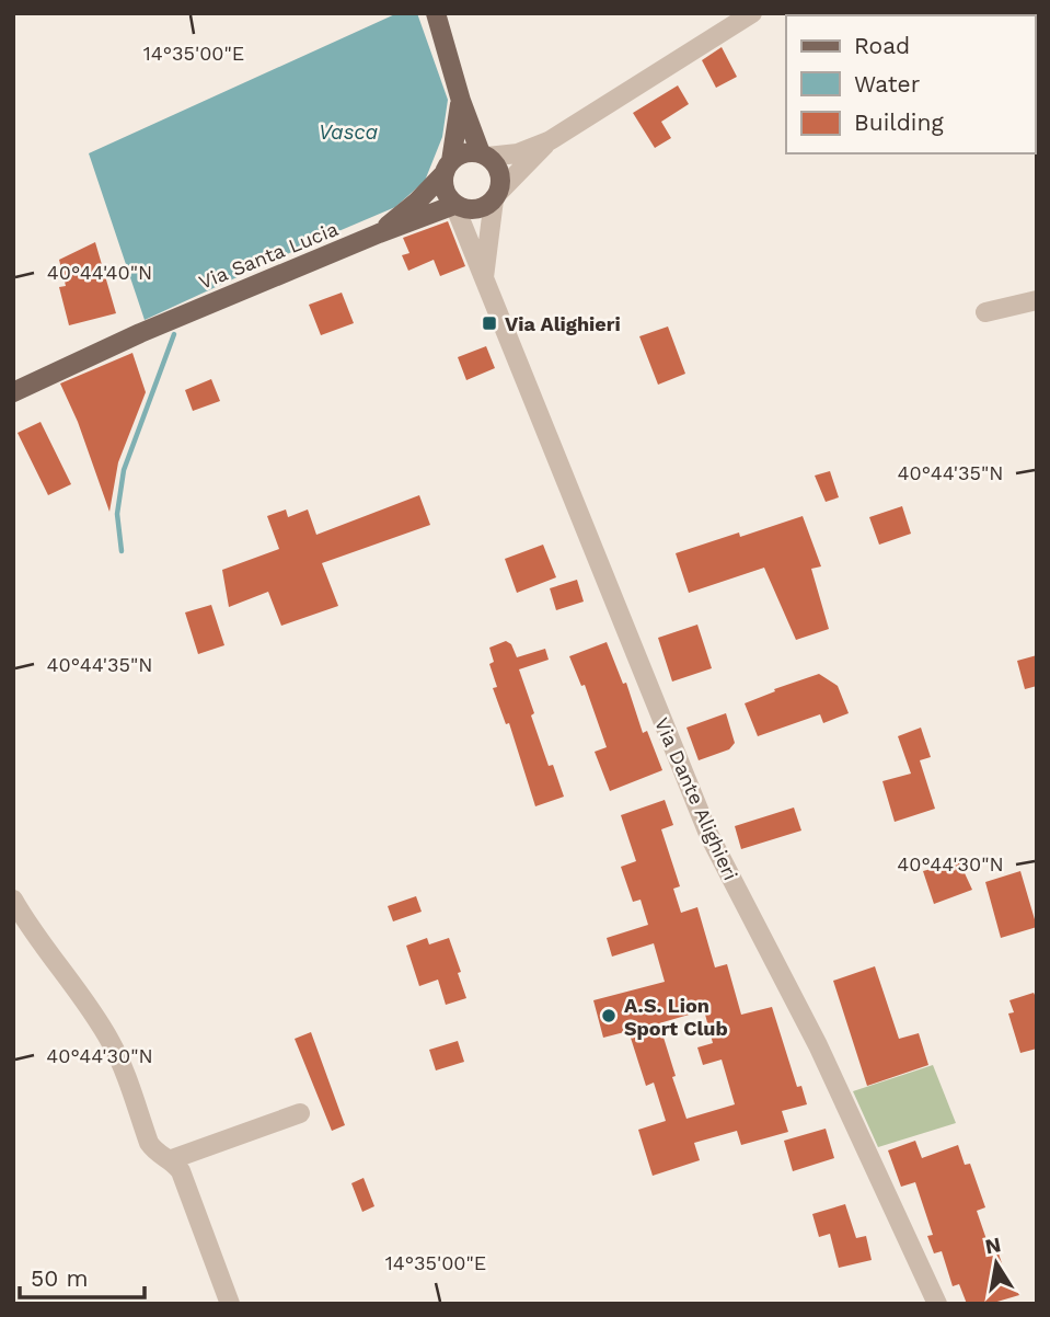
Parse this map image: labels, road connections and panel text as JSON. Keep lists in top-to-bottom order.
{
  "streets": {
    "main road": ["Via Santa Lucia"],
    "street": ["Via Dante Alighieri"]
  },
  "crossings": [
    ["Via Santa Lucia", "Via Dante Alighieri"]
  ],
  "water": ["Vasca"],
  "places": {
    "transit": ["Via Alighieri"],
    "other": ["A.S. Lion Sport Club"]
  },
  "legend": ["Road", "Water", "Building"],
  "scale_bar": "50 m",
  "north": "top",
  "coordinates": [
    "14°35'00\"E",
    "40°44'40\"N",
    "40°44'35\"N",
    "40°44'30\"N"
  ]
}
